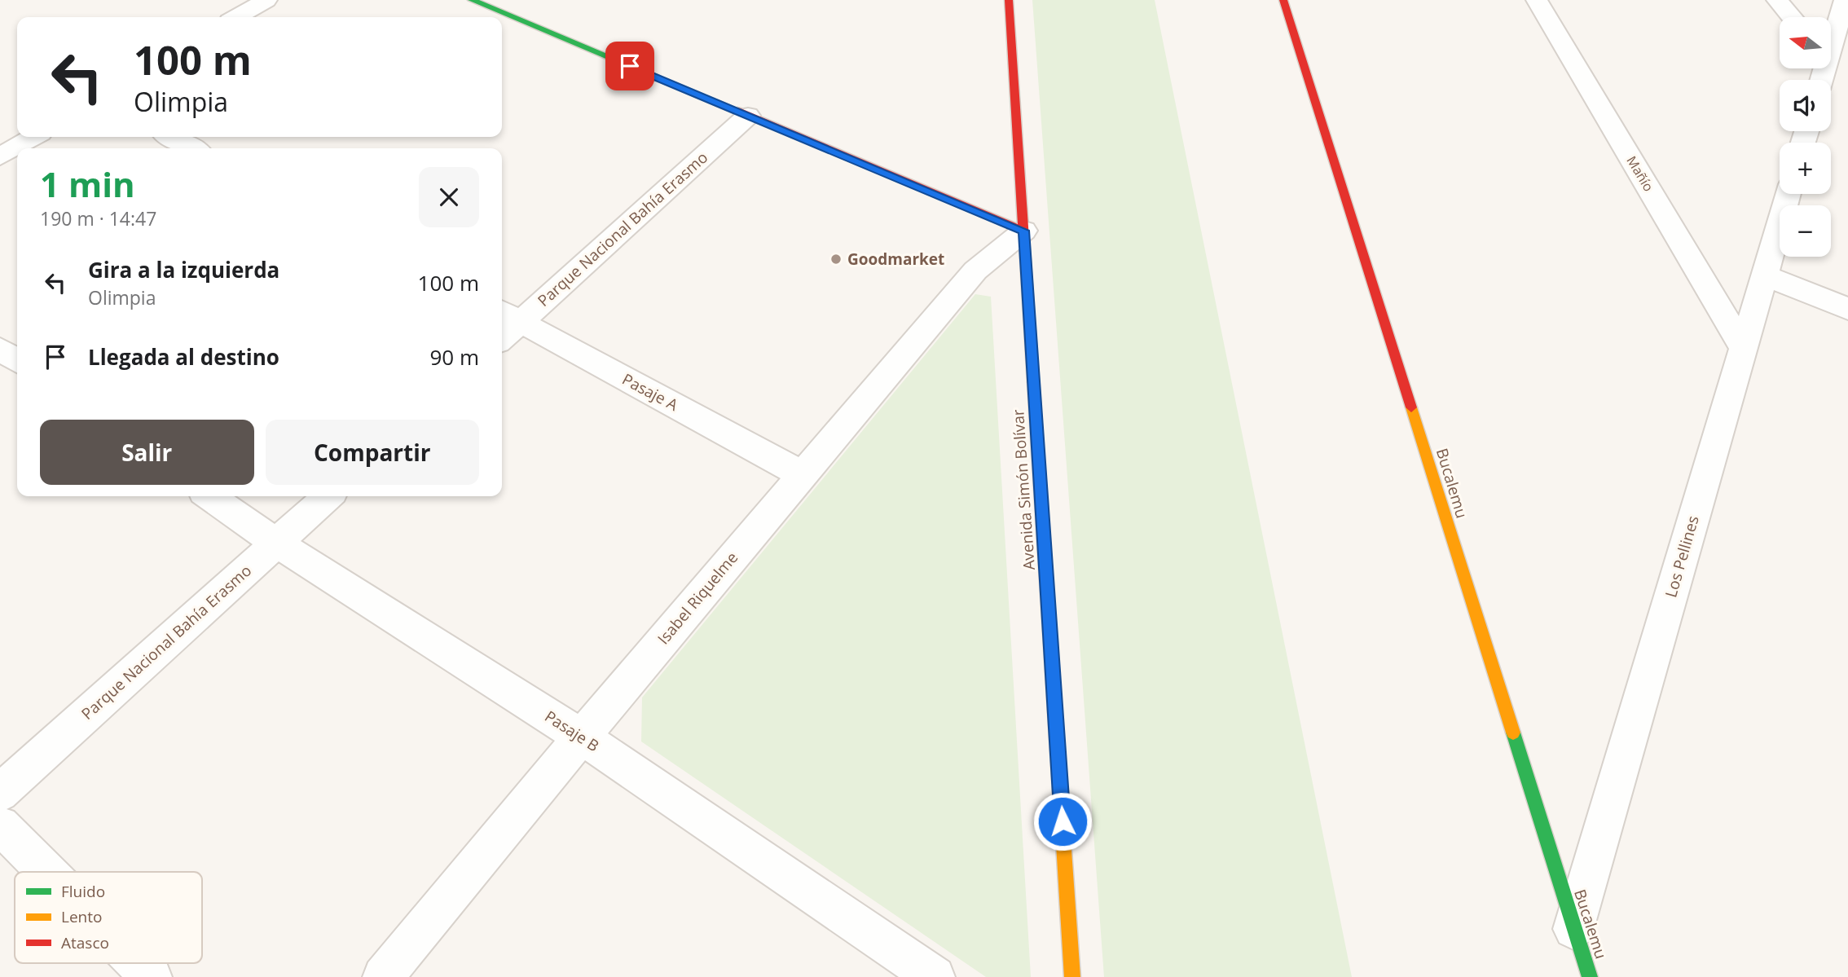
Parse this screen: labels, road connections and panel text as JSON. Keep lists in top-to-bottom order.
{
  "streets": {
    "street": [
      "Mañío",
      "Parque Nacional Bahía Erasmo",
      "Pasaje A",
      "Bucalemu",
      "Avenida Simón Bolívar",
      "Los Pellines",
      "Isabel Riquelme",
      "Pasaje B"
    ]
  },
  "crossings": [
    ["Mañío", "Los Pellines"],
    ["Parque Nacional Bahía Erasmo", "Pasaje A"],
    ["Parque Nacional Bahía Erasmo", "Pasaje B"],
    ["Pasaje A", "Isabel Riquelme"],
    ["Bucalemu", "Los Pellines"],
    ["Avenida Simón Bolívar", "Isabel Riquelme"],
    ["Isabel Riquelme", "Pasaje B"]
  ],
  "places": ["Goodmarket"],
  "legend": ["Fluido", "Lento", "Atasco"],
  "north": "left",
  "page": {
    "map_buttons": ["+", "−"],
    "turn": ["100 m", "Olimpia"],
    "heading": ["1 min", "190 m · 14:47"],
    "list": [
      {
        "name": "Gira a la izquierda",
        "note": "Olimpia",
        "value": "100 m"
      },
      {
        "name": "Llegada al destino",
        "value": "90 m"
      }
    ],
    "buttons": ["Salir", "Compartir"]
  }
}
